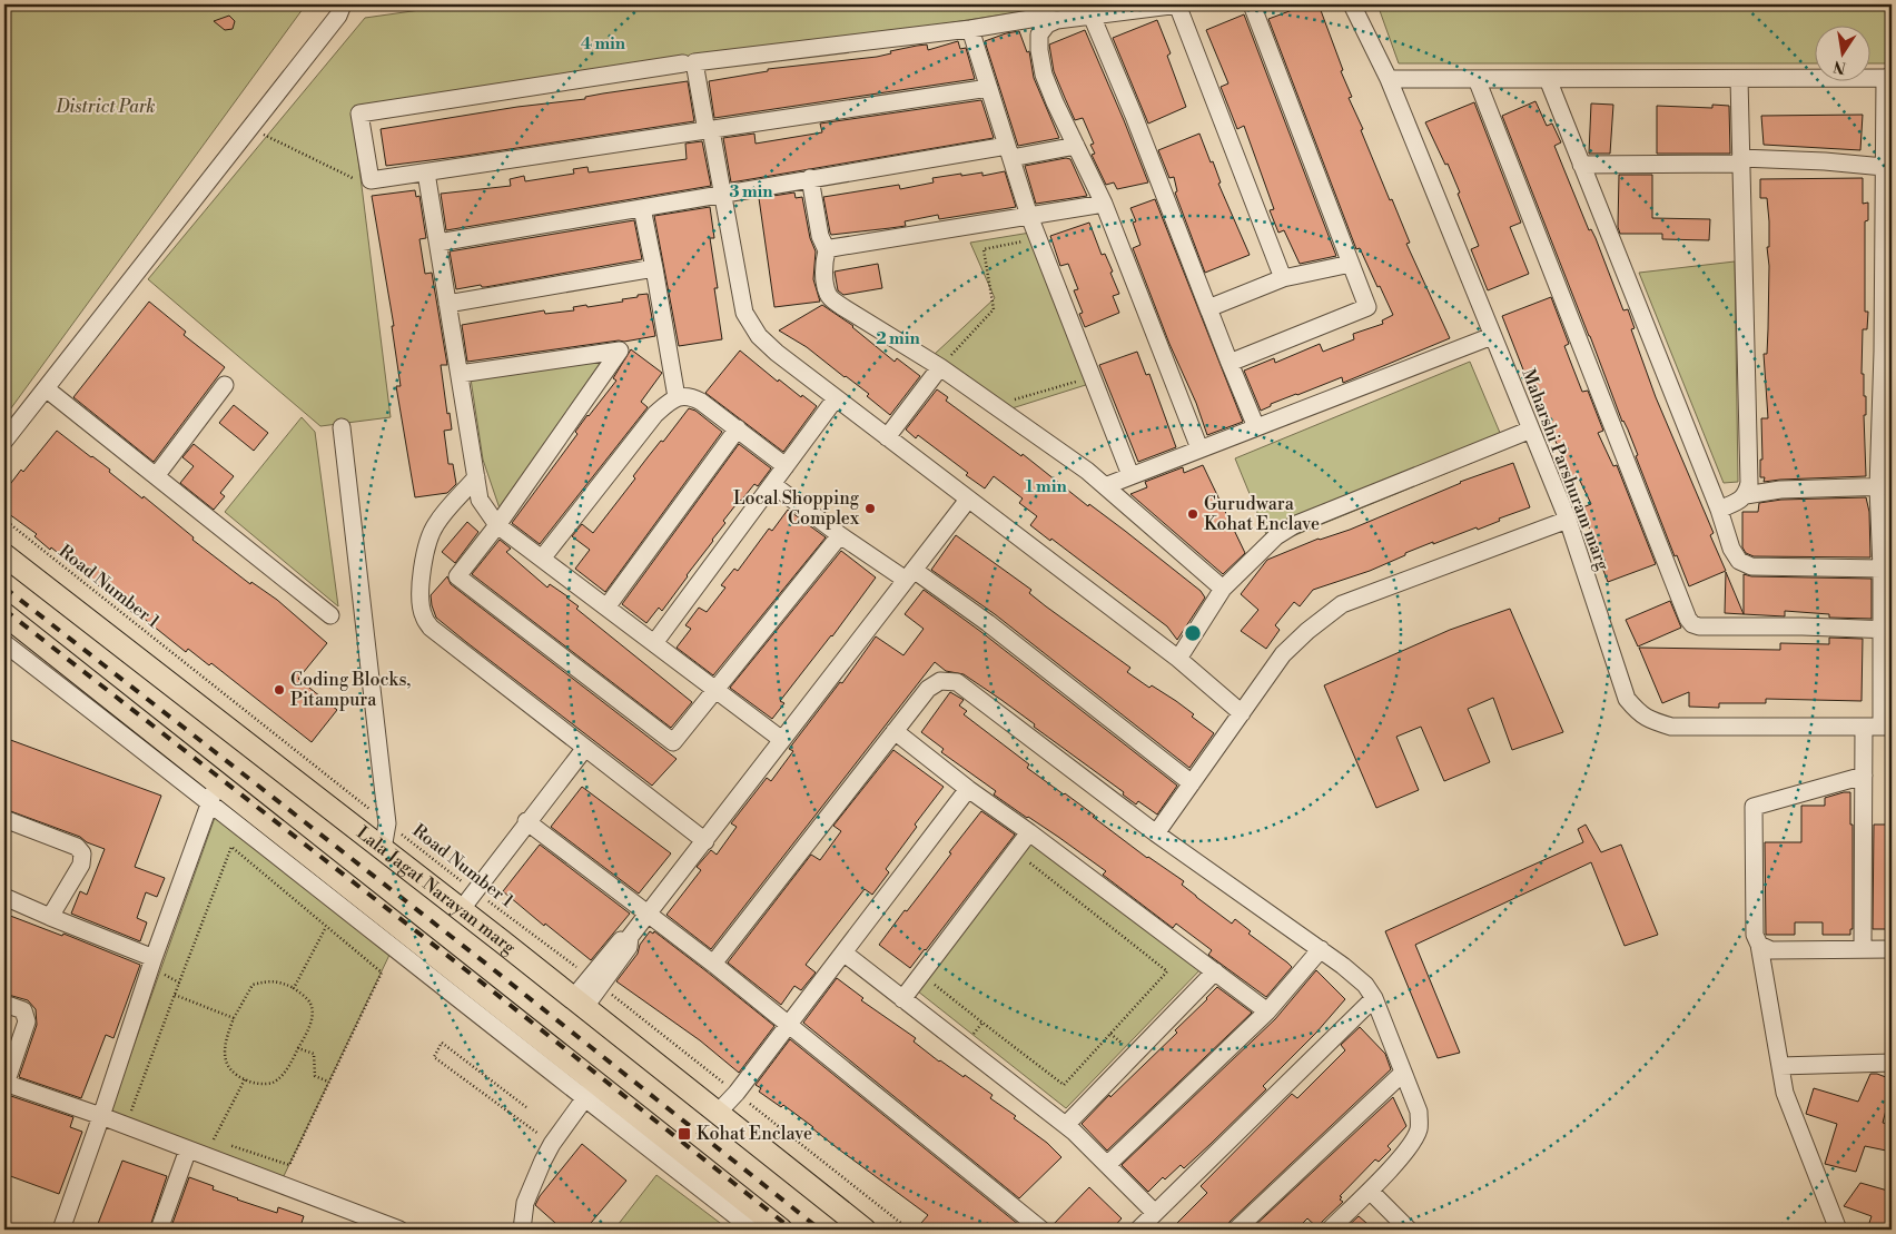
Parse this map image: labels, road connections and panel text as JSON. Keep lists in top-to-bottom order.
{
  "streets": {
    "main road": ["Lala Jagat Narayan marg"],
    "street": ["Maharshi Parshuram marg"],
    "path": ["Road Number 1"]
  },
  "parks": ["District Park"],
  "places": {
    "other": ["Local Shopping Complex", "Gurudwara Kohat Enclave", "Coding Blocks, Pitampura"],
    "transit": ["Kohat Enclave"]
  },
  "north": "bottom",
  "rings": [
    "4 min",
    "3 min",
    "2 min",
    "1 min"
  ]
}
